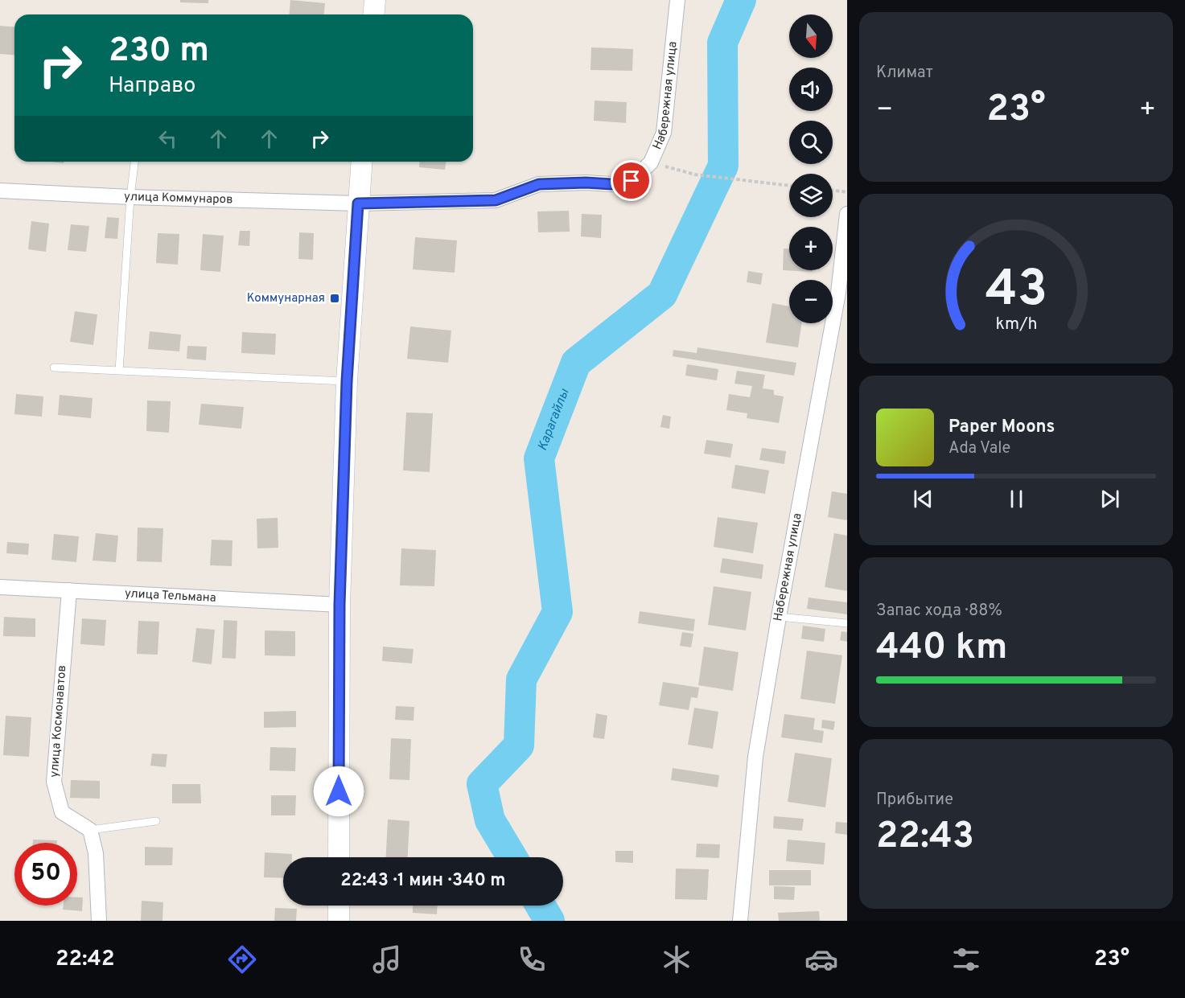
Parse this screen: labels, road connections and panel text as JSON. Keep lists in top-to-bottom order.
{
  "streets": {
    "street": [
      "Набережная улица",
      "улица Коммунаров",
      "улица Тельмана",
      "улица Космонавтов"
    ]
  },
  "crossings": [
    ["Набережная улица", "улица Коммунаров"],
    ["улица Тельмана", "улица Космонавтов"]
  ],
  "water": ["Карагайлы"],
  "places": {
    "transit": ["Коммунарная"]
  },
  "north": "bottom",
  "page": {
    "tile": [
      "Климат",
      ["Запас хода · 88%", "440 km"],
      ["Прибытие", "22:43"]
    ],
    "map_buttons": ["+", "−"],
    "turn": ["230 m", "Направо"],
    "heat": ["−", "23°", "+"],
    "song": ["Paper Moons", "Ada Vale"],
    "limit": "50",
    "trip": "22:43 · 1 мин · 340 m",
    "tabs": ["22:42", "23°"],
    "gauge": ["43", "km/h"]
  }
}
